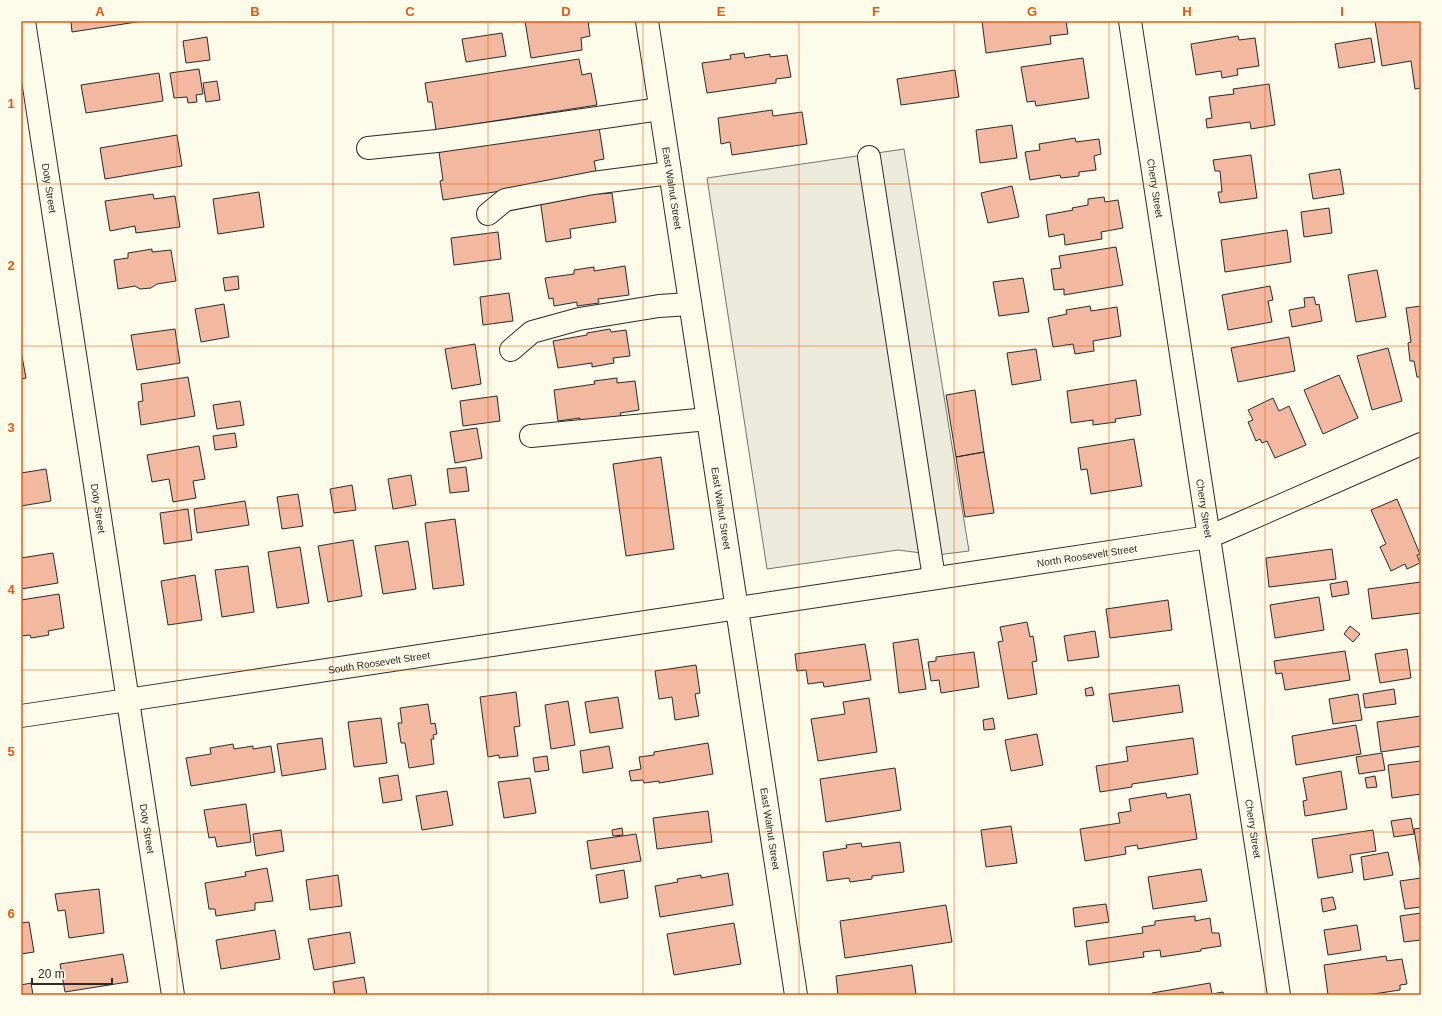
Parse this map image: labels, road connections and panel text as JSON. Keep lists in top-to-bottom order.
{
  "streets": {
    "street": [
      "Doty Street",
      "East Walnut Street",
      "Cherry Street",
      "North Roosevelt Street",
      "South Roosevelt Street"
    ]
  },
  "crossings": [
    ["Doty Street", "South Roosevelt Street"],
    ["East Walnut Street", "North Roosevelt Street"],
    ["East Walnut Street", "South Roosevelt Street"],
    ["Cherry Street", "North Roosevelt Street"],
    ["North Roosevelt Street", "South Roosevelt Street"]
  ],
  "scale_bar": "20 m",
  "grid": {
    "columns": [
      "A",
      "B",
      "C",
      "D",
      "E",
      "F",
      "G",
      "H",
      "I"
    ],
    "rows": [
      "1",
      "2",
      "3",
      "4",
      "5",
      "6"
    ]
  }
}
